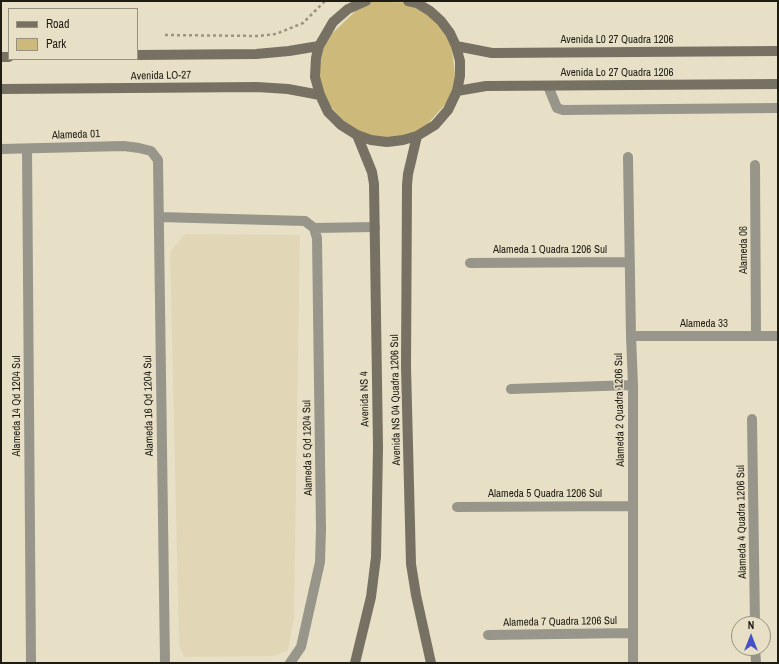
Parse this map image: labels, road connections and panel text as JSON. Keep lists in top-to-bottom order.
{
  "streets": {
    "main road": [
      "Avenida L0 27 Quadra 1206",
      "Avenida Lo 27 Quadra 1206",
      "Avenida LO-27",
      "Avenida NS 4",
      "Avenida NS 04 Quadra 1206 Sul"
    ],
    "street": [
      "Alameda 01",
      "Alameda 1 Quadra 1206 Sul",
      "Alameda 06",
      "Alameda 33",
      "Alameda 14 Qd 1204 Sul",
      "Alameda 16 Qd 1204 Sul",
      "Alameda 2 Quadra 1206 Sul",
      "Alameda 5 Qd 1204 Sul",
      "Alameda 5 Quadra 1206 Sul",
      "Alameda 4 Quadra 1206 Sul",
      "Alameda 7 Quadra 1206 Sul"
    ]
  },
  "crossings": [
    ["Alameda 01", "Alameda 14 Qd 1204 Sul"],
    ["Alameda 01", "Alameda 16 Qd 1204 Sul"],
    ["Alameda 1 Quadra 1206 Sul", "Alameda 2 Quadra 1206 Sul"],
    ["Alameda 06", "Alameda 33"],
    ["Alameda 33", "Alameda 2 Quadra 1206 Sul"],
    ["Alameda 2 Quadra 1206 Sul", "Alameda 5 Quadra 1206 Sul"],
    ["Alameda 2 Quadra 1206 Sul", "Alameda 7 Quadra 1206 Sul"]
  ],
  "legend": ["Road", "Park"],
  "north": "top"
}
